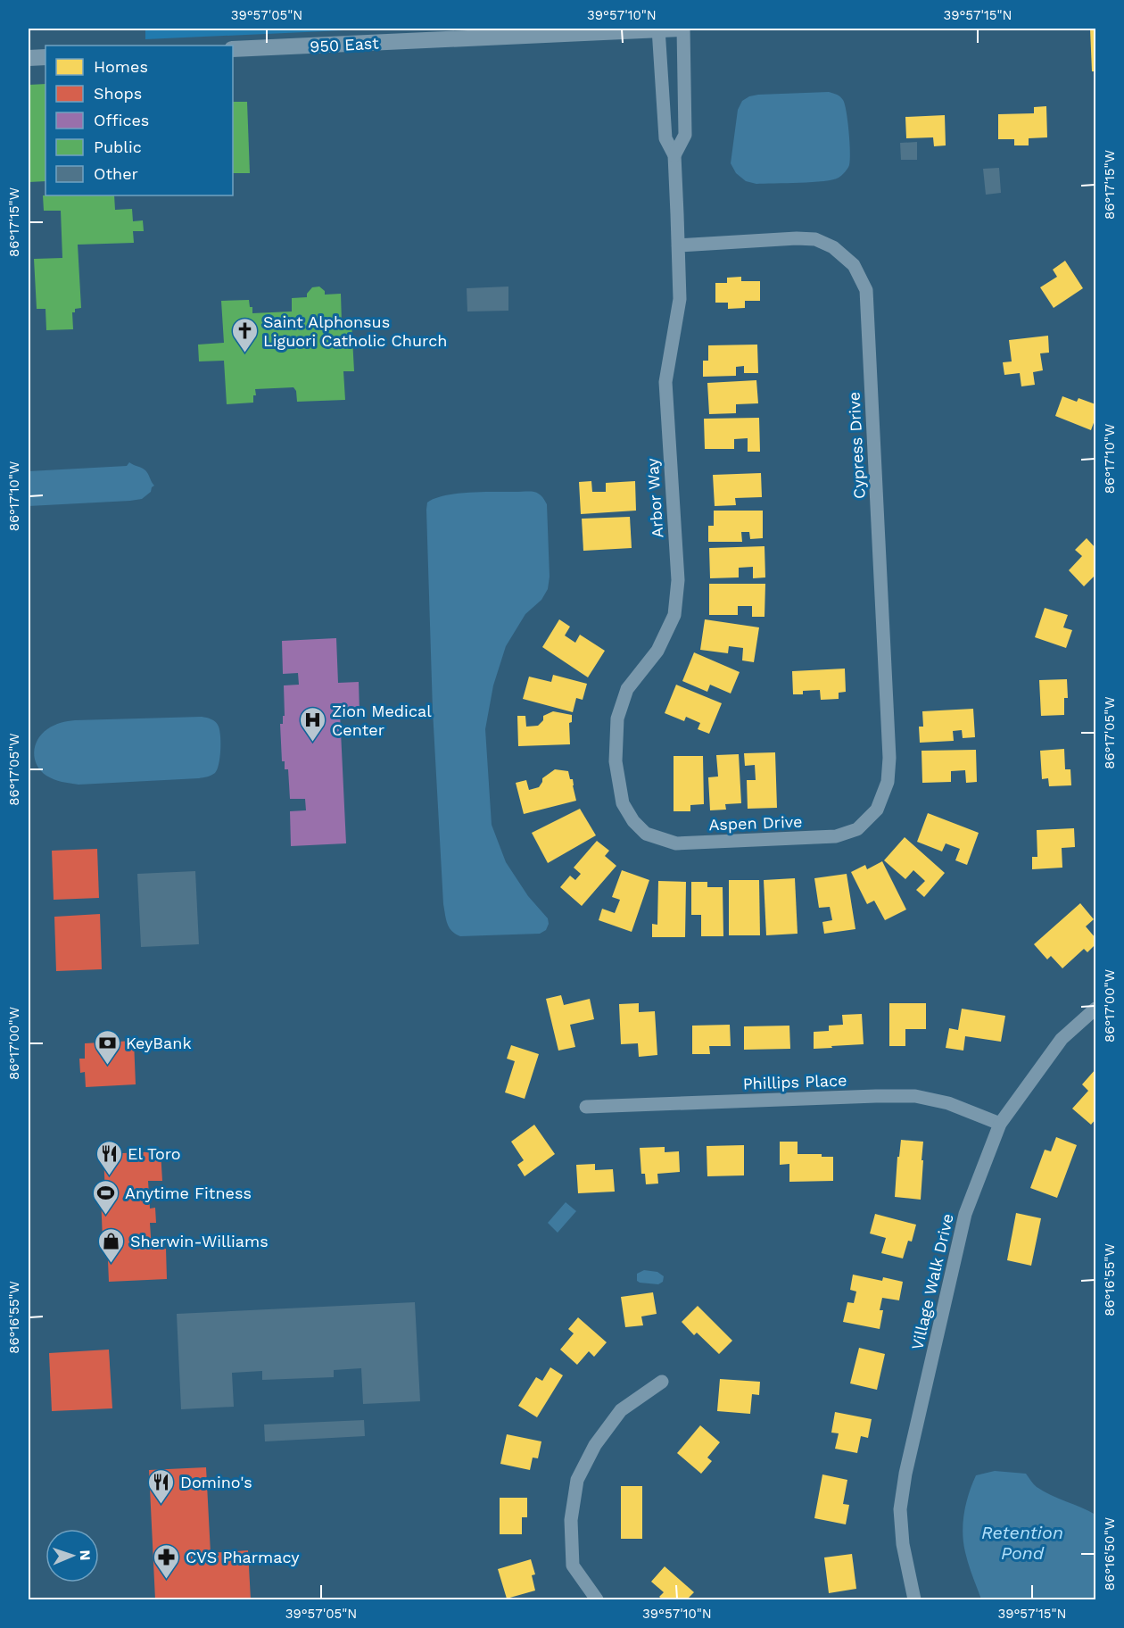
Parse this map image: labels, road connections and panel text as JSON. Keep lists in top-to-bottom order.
{
  "streets": {
    "street": [
      "950 East",
      "Cypress Drive",
      "Arbor Way",
      "Aspen Drive",
      "Phillips Place",
      "Village Walk Drive"
    ]
  },
  "crossings": [
    ["950 East", "Arbor Way"],
    ["Cypress Drive", "Arbor Way"],
    ["Cypress Drive", "Aspen Drive"],
    ["Arbor Way", "Aspen Drive"],
    ["Phillips Place", "Village Walk Drive"]
  ],
  "water": ["Retention Pond"],
  "places": {
    "church": ["Saint Alphonsus Liguori Catholic Church"],
    "hospital": ["Zion Medical Center"],
    "bank": ["KeyBank"],
    "restaurant": ["El Toro", "Domino's"],
    "sports": ["Anytime Fitness"],
    "shop": ["Sherwin-Williams"],
    "pharmacy": ["CVS Pharmacy"]
  },
  "legend": [
    "Homes",
    "Shops",
    "Offices",
    "Public",
    "Other"
  ],
  "north": "right",
  "coordinates": [
    "39°57'05\"N",
    "39°57'10\"N",
    "39°57'15\"N",
    "86°17'15\"W",
    "86°17'10\"W",
    "86°17'05\"W",
    "86°17'00\"W",
    "86°16'55\"W",
    "86°16'50\"W"
  ]
}
